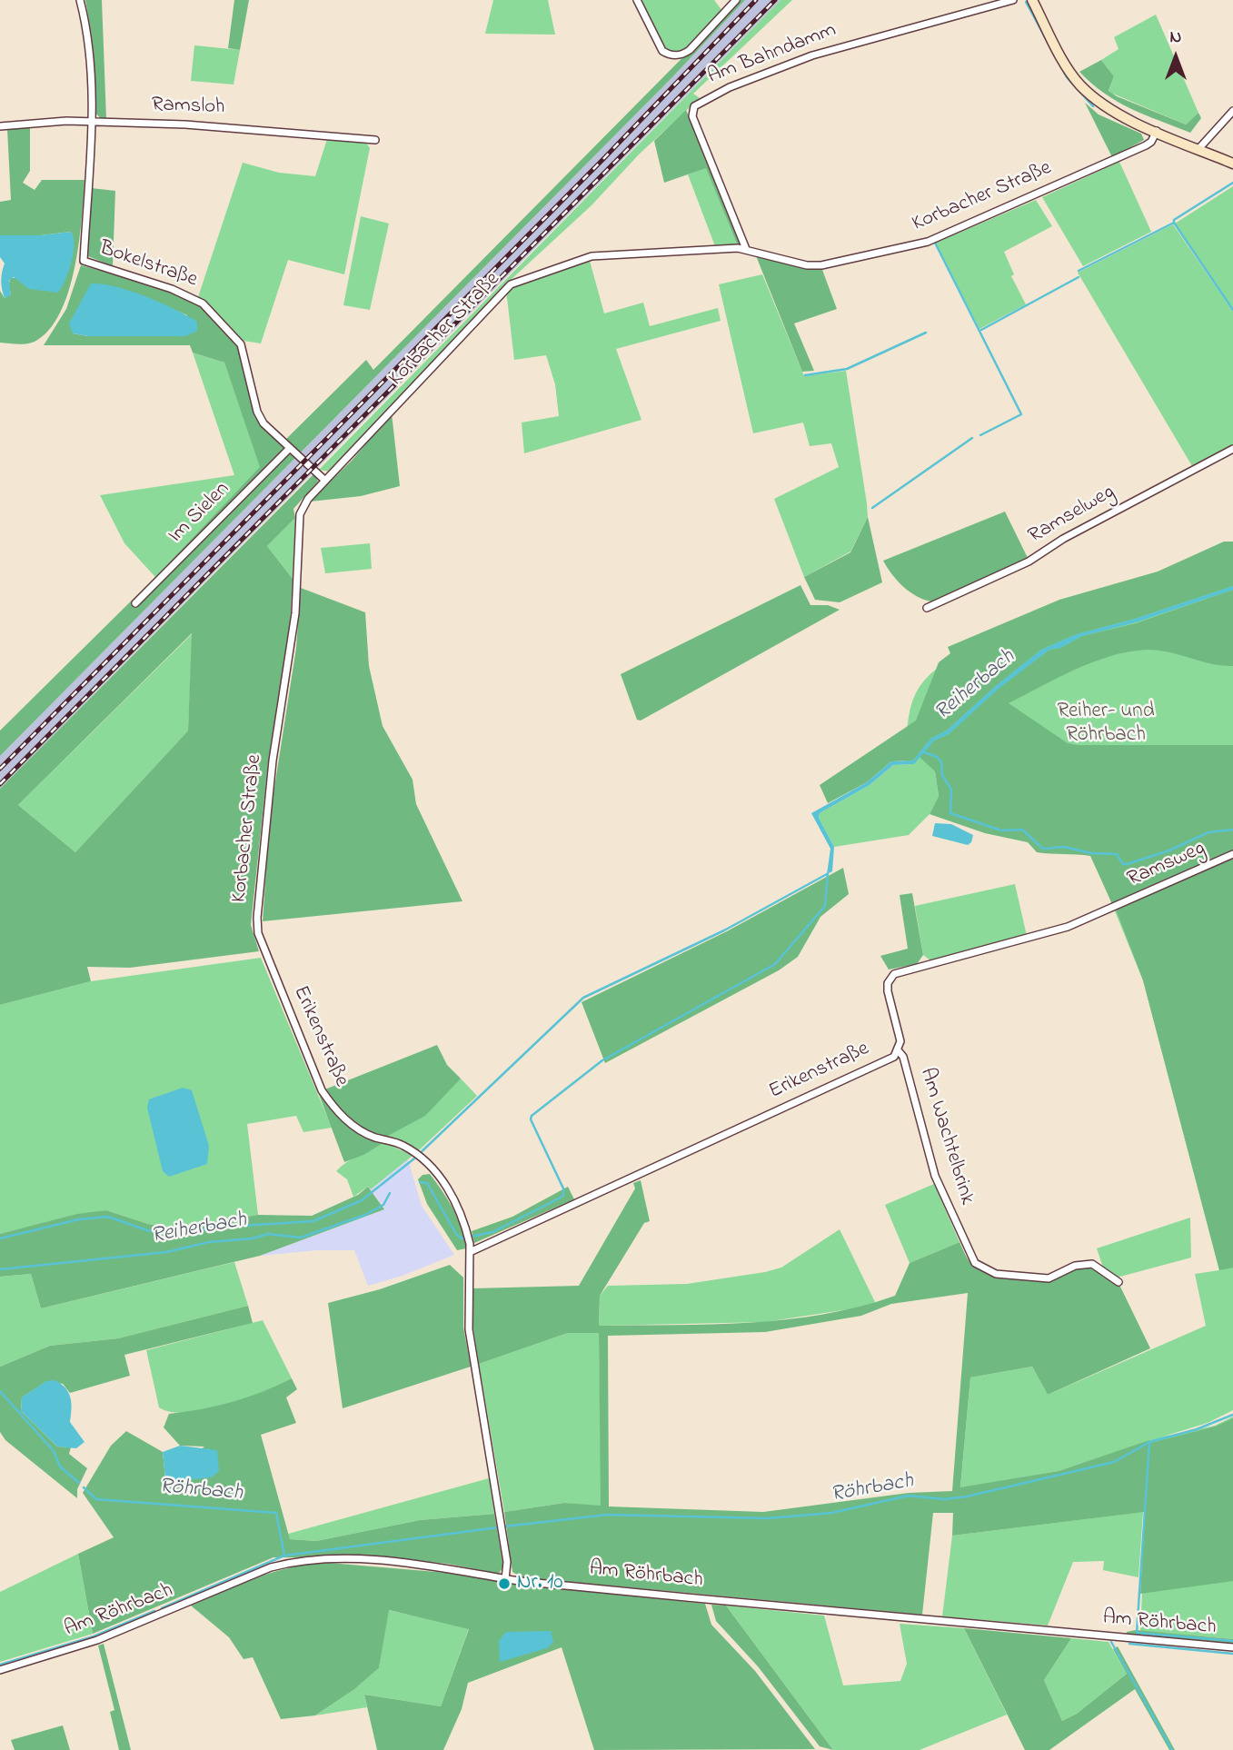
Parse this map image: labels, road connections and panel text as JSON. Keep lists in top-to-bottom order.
{
  "streets": {
    "street": [
      "Am Bahndamm",
      "Ramsloh",
      "Korbacher Straße",
      "Bokelstraße",
      "Im Sielen",
      "Ramselweg",
      "Ramsweg",
      "Erikenstraße",
      "Am Wachtelbrink",
      "Am Röhrbach"
    ]
  },
  "crossings": [
    ["Am Bahndamm", "Korbacher Straße"],
    ["Ramsloh", "Bokelstraße"],
    ["Korbacher Straße", "Bokelstraße"],
    ["Korbacher Straße", "Erikenstraße"],
    ["Bokelstraße", "Im Sielen"],
    ["Ramsweg", "Erikenstraße"],
    ["Erikenstraße", "Am Wachtelbrink"],
    ["Erikenstraße", "Am Röhrbach"]
  ],
  "water": ["Reiherbach", "Röhrbach"],
  "parks": ["Reiher- und Röhrbach"],
  "places": ["Nr. 10"],
  "north": "top"
}
